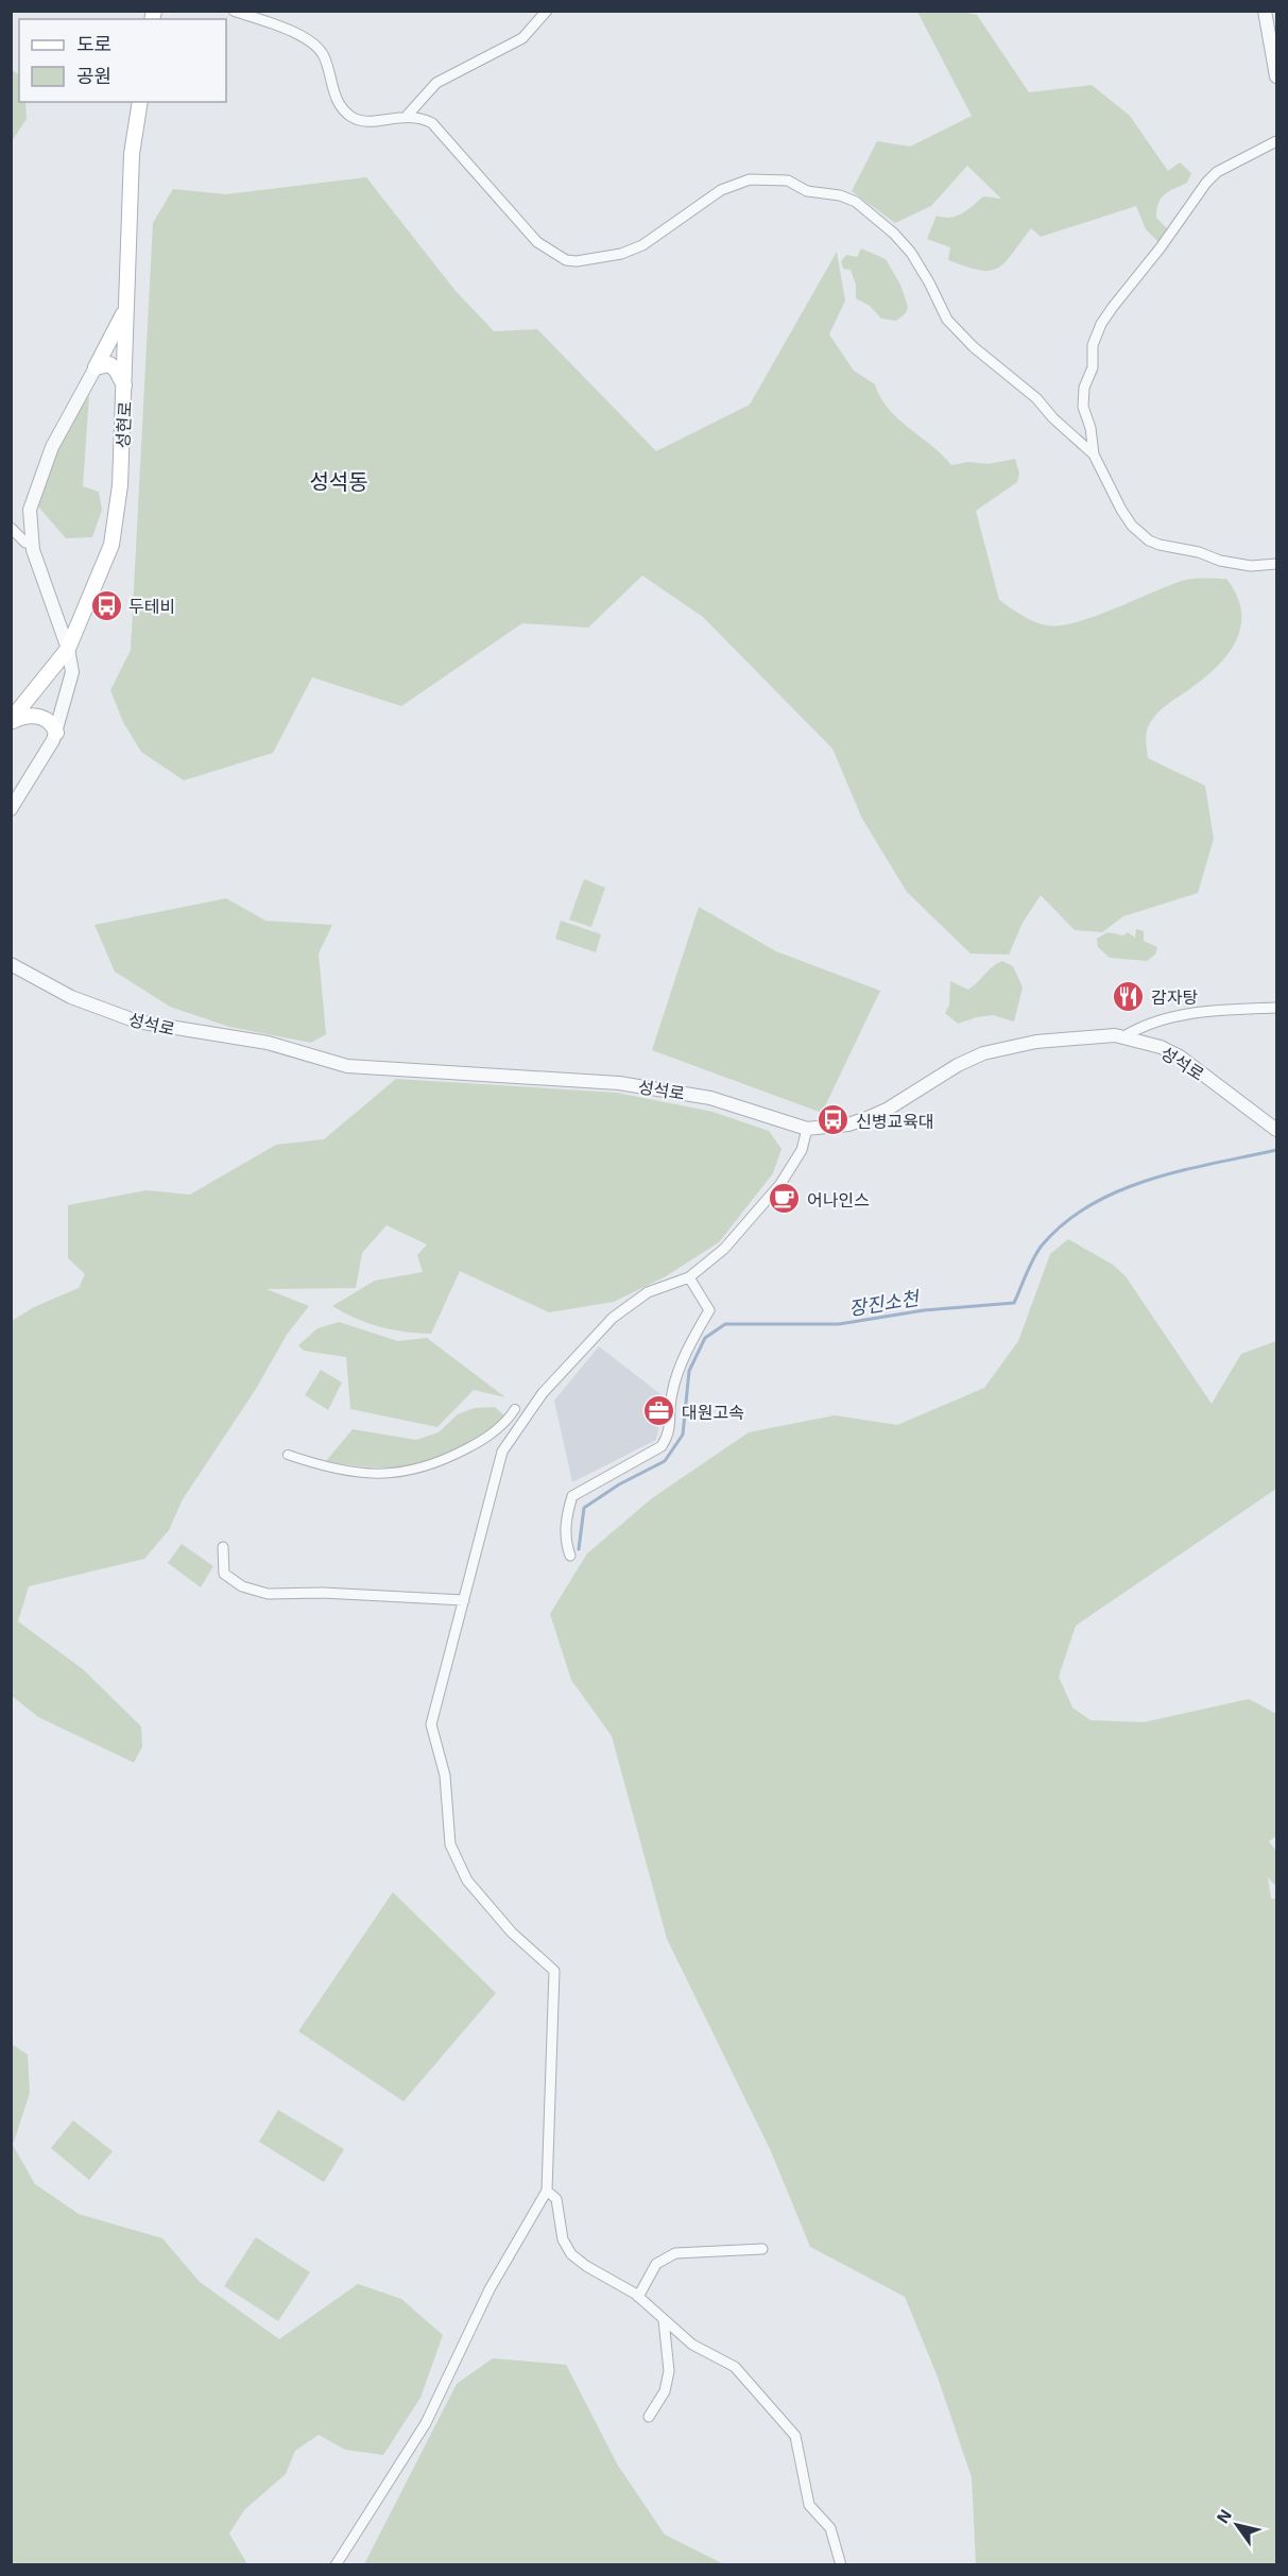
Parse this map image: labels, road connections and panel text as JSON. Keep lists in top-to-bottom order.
{
  "streets": {
    "main road": ["성현로"],
    "street": ["성석로"]
  },
  "districts": ["성석동"],
  "water": ["장진소천"],
  "places": {
    "bus stop": ["두테비", "신병교육대"],
    "restaurant": ["감자탕"],
    "cafe": ["어나인스"],
    "office": ["대원고속"]
  },
  "legend": ["도로", "공원"],
  "north": "top left"
}
